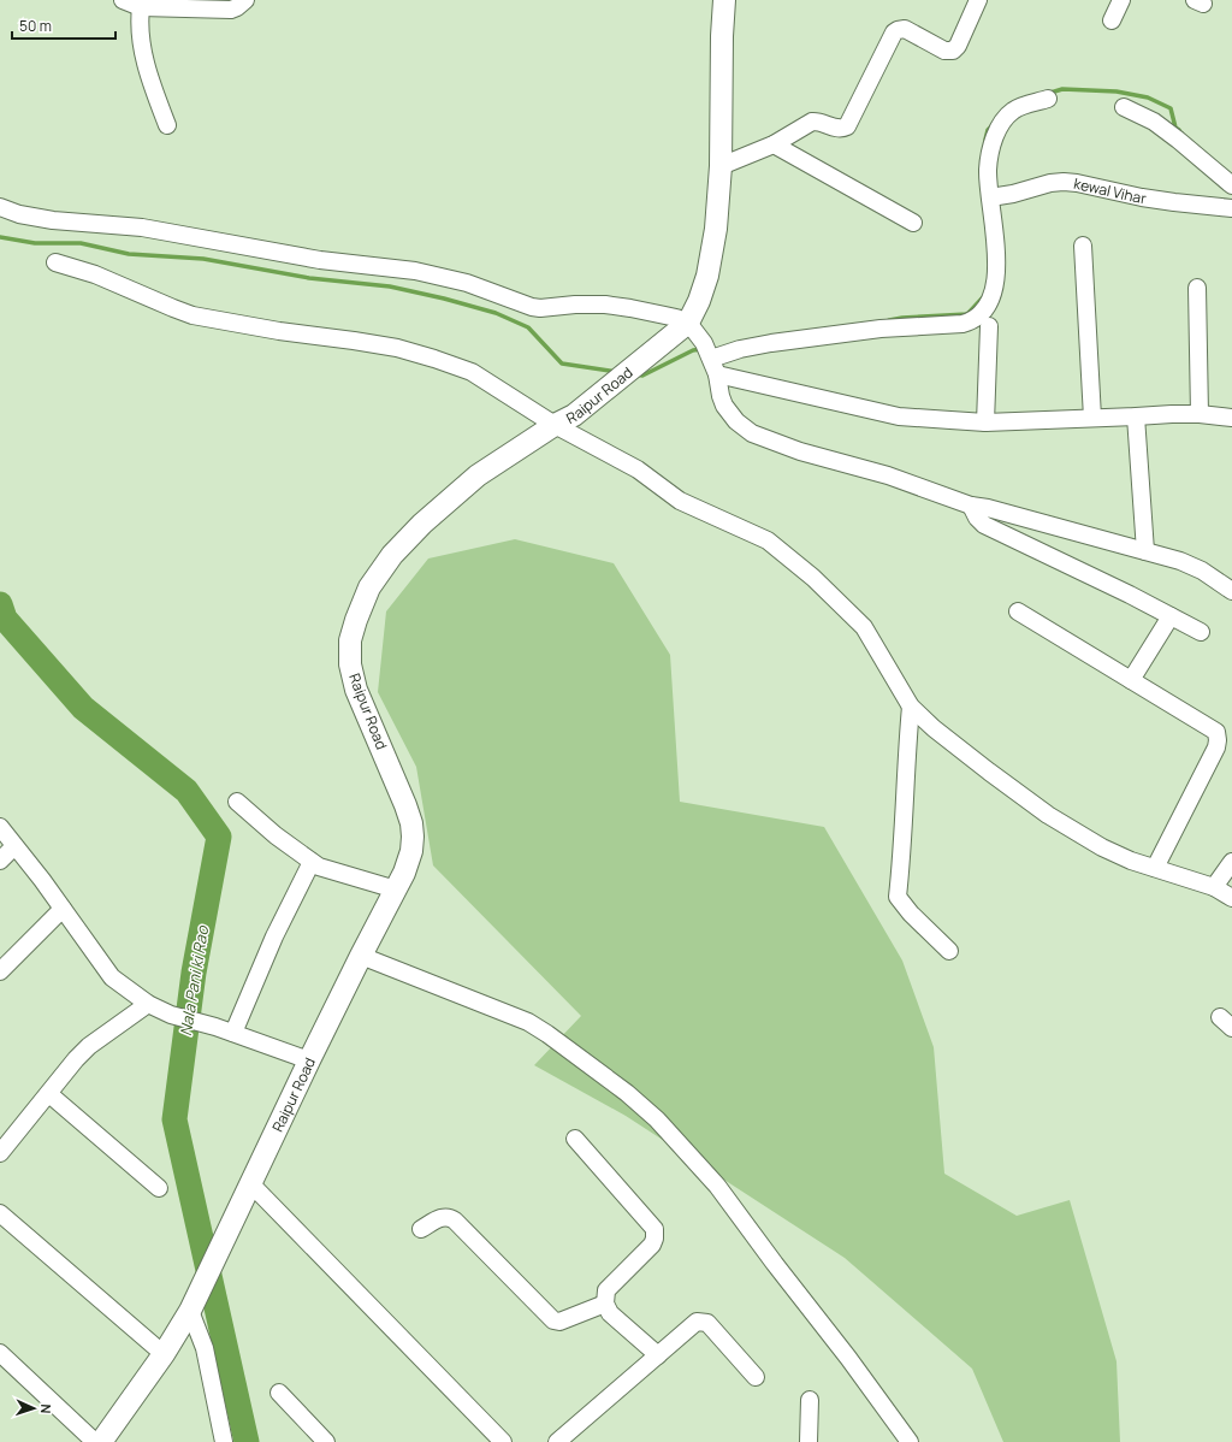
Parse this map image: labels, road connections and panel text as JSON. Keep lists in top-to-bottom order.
{
  "streets": {
    "main road": ["Raipur Road"],
    "street": ["kewal Vihar"]
  },
  "water": ["Nala Pani ki Rao"],
  "scale_bar": "50 m",
  "north": "right"
}
